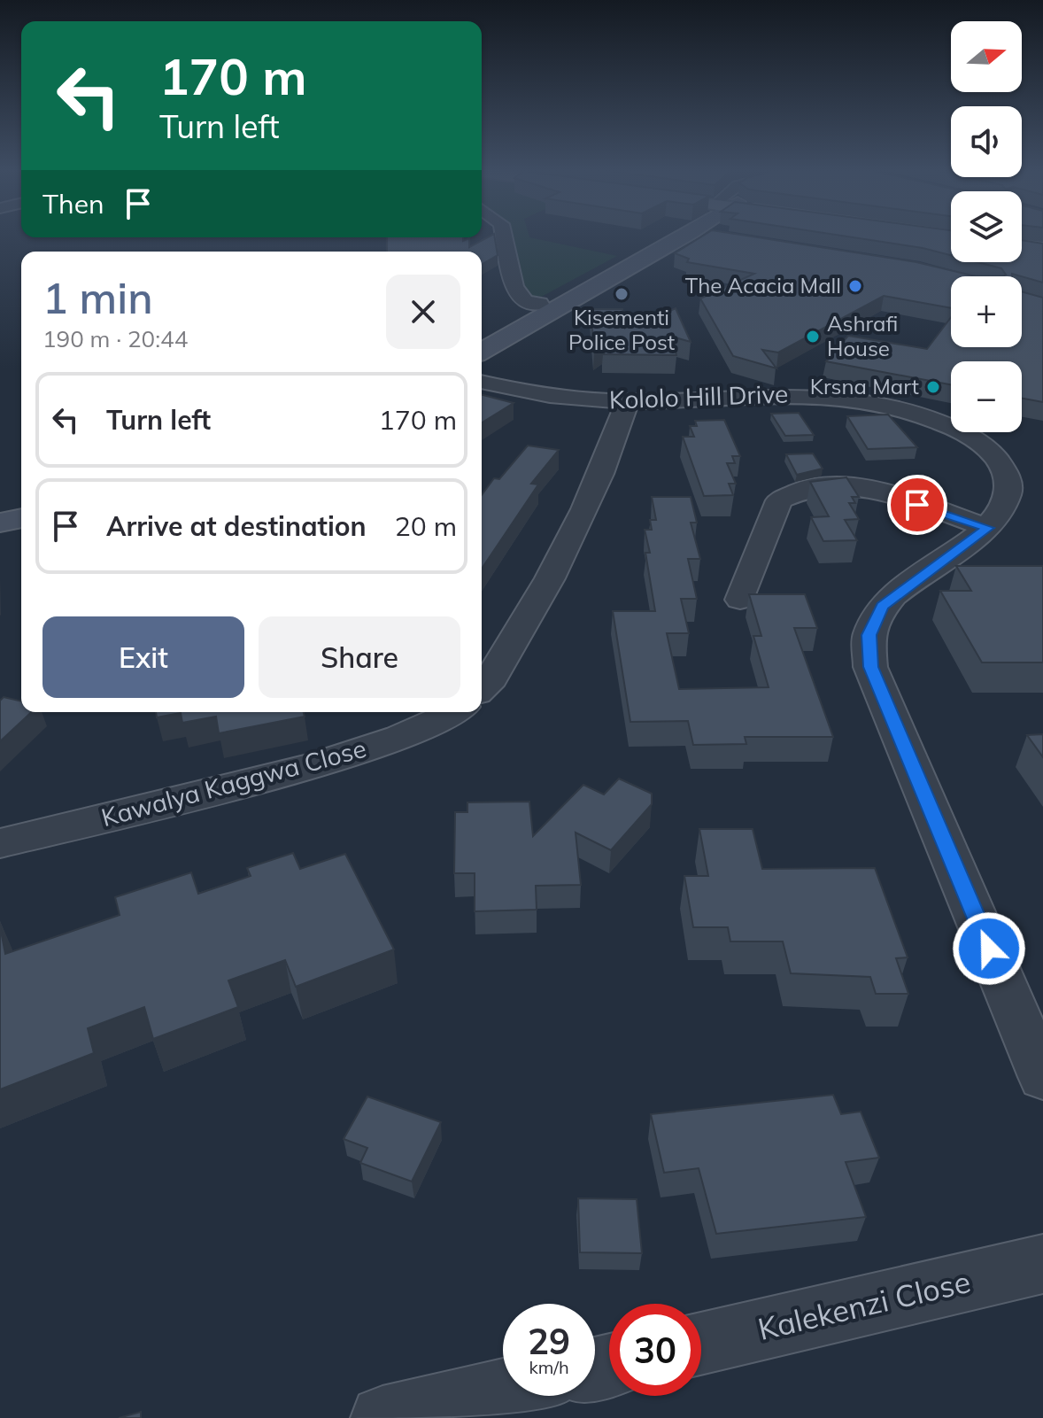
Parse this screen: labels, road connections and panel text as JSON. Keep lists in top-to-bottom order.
{
  "streets": {
    "street": ["Kololo Hill Drive", "Kawalya Kaggwa Close", "Kalekenzi Close"]
  },
  "places": [
    "The Acacia Mall",
    "Kisementi Police Post",
    "Ashrafi House",
    "Krsna Mart"
  ],
  "north": "right",
  "page": {
    "map_buttons": ["+", "−"],
    "turn": ["170 m", "Turn left"],
    "then": "Then",
    "heading": ["1 min", "190 m · 20:44"],
    "list": [
      {
        "name": "Turn left",
        "value": "170 m"
      },
      {
        "name": "Arrive at destination",
        "value": "20 m"
      }
    ],
    "buttons": ["Exit", "Share"],
    "speed": "29 km/h",
    "limit": "30"
  }
}
